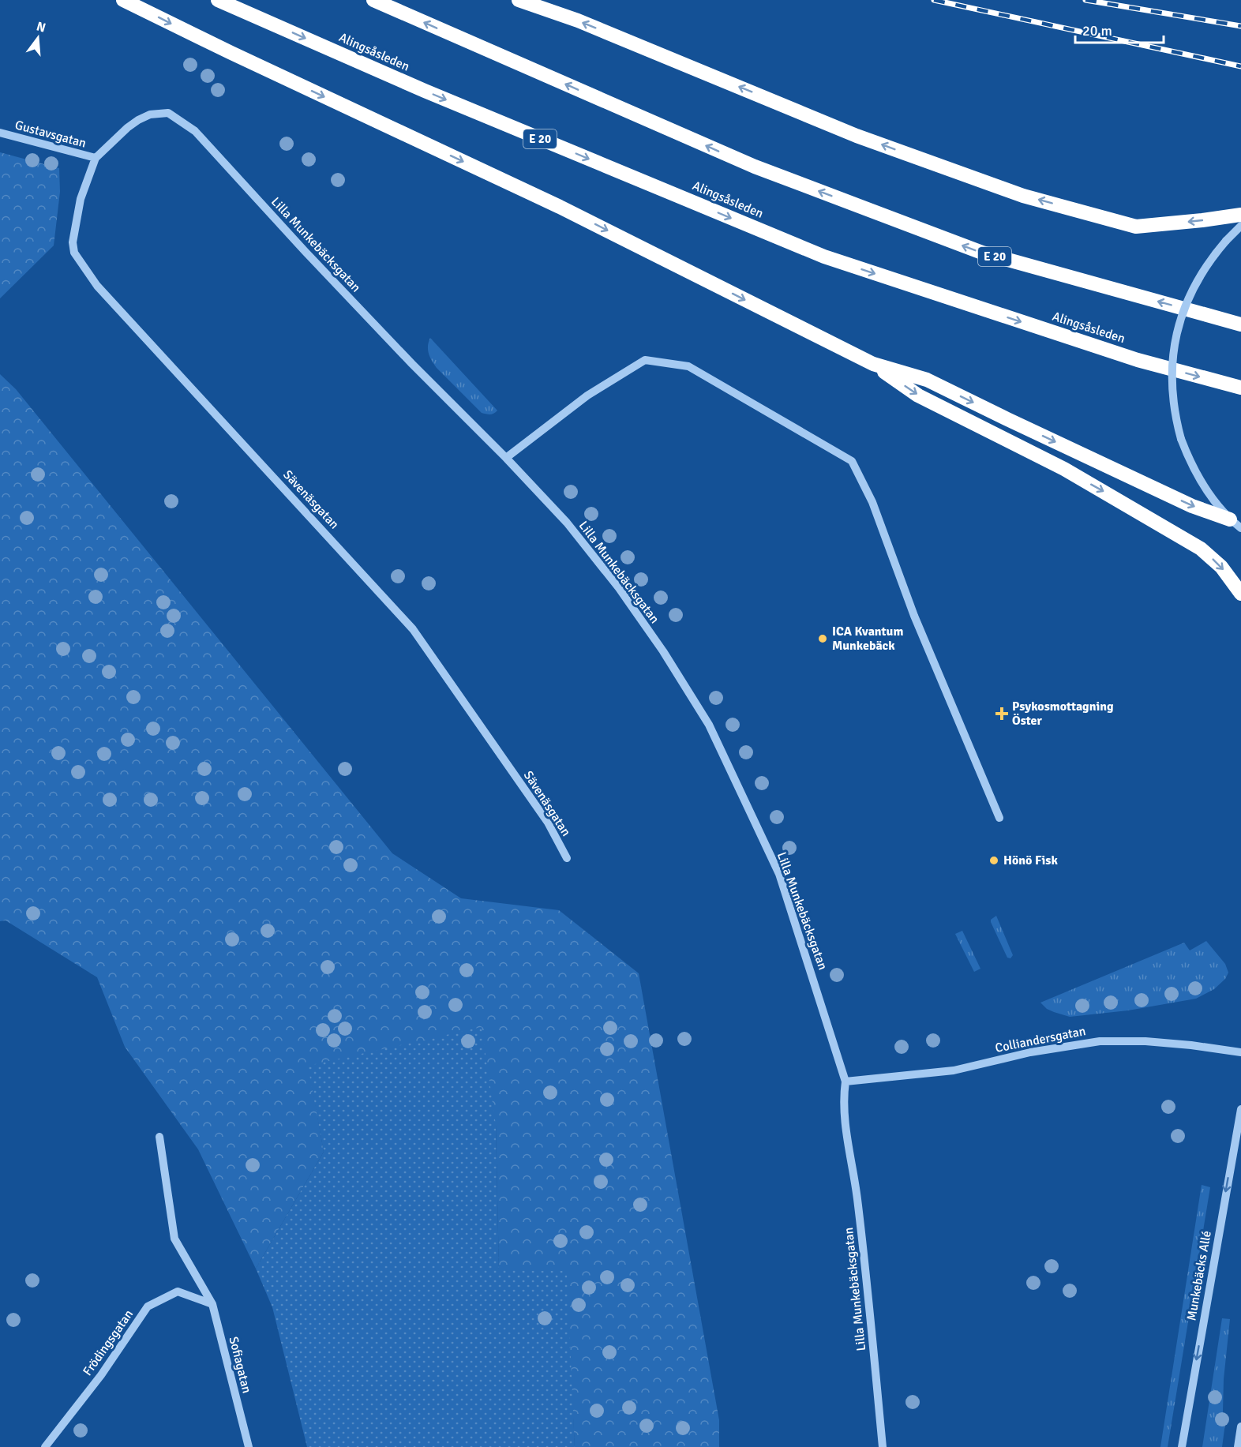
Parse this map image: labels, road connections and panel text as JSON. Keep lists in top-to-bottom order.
{
  "streets": {
    "highway": ["Alingsåsleden", "E 20"],
    "street": [
      "Gustavsgatan",
      "Lilla Munkebäcksgatan",
      "Sävenäsgatan",
      "Colliandersgatan",
      "Munkebäcks Allé",
      "Frödingsgatan",
      "Sofiagatan"
    ]
  },
  "crossings": [
    ["Gustavsgatan", "Lilla Munkebäcksgatan"],
    ["Gustavsgatan", "Sävenäsgatan"],
    ["Lilla Munkebäcksgatan", "Sävenäsgatan"],
    ["Lilla Munkebäcksgatan", "Colliandersgatan"],
    ["Frödingsgatan", "Sofiagatan"]
  ],
  "one_way": ["Munkebäcks Allé"],
  "places": {
    "other": ["ICA Kvantum Munkebäck", "Hönö Fisk"],
    "health": ["Psykosmottagning Öster"]
  },
  "scale_bar": "20 m",
  "north": "top"
}
